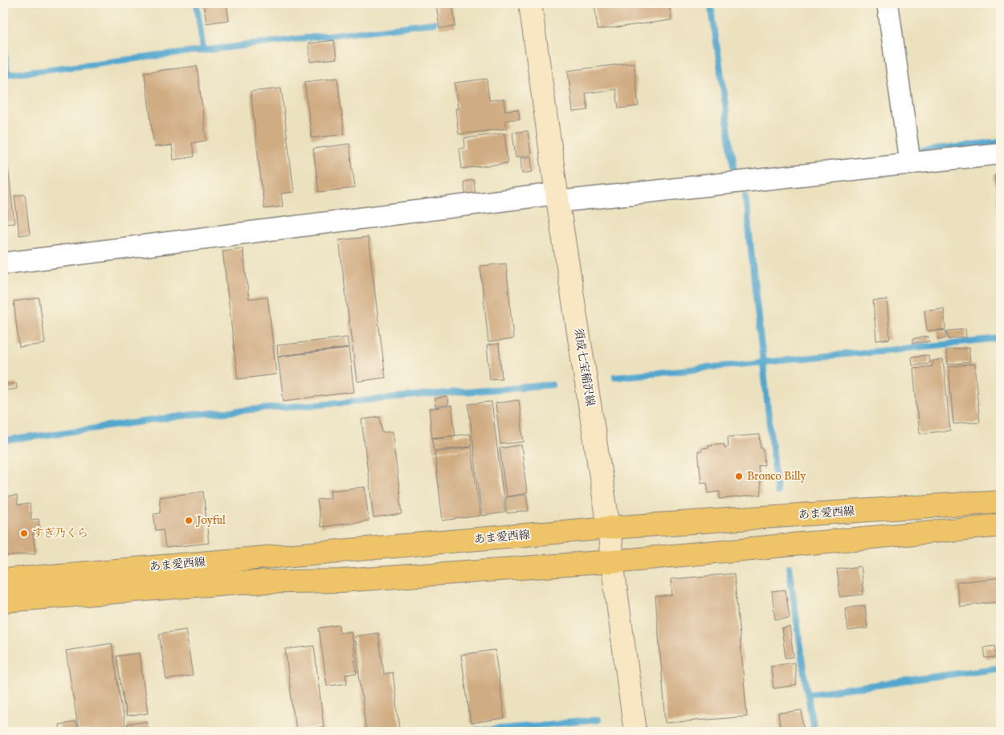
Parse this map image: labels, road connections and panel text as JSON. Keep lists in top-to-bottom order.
{
  "streets": {
    "main road": ["須成七宝稲沢線", "あま愛西線"]
  },
  "crossings": [
    ["須成七宝稲沢線", "あま愛西線"]
  ],
  "places": ["Bronco Billy", "Joyful", "すぎ乃くら"]
}
